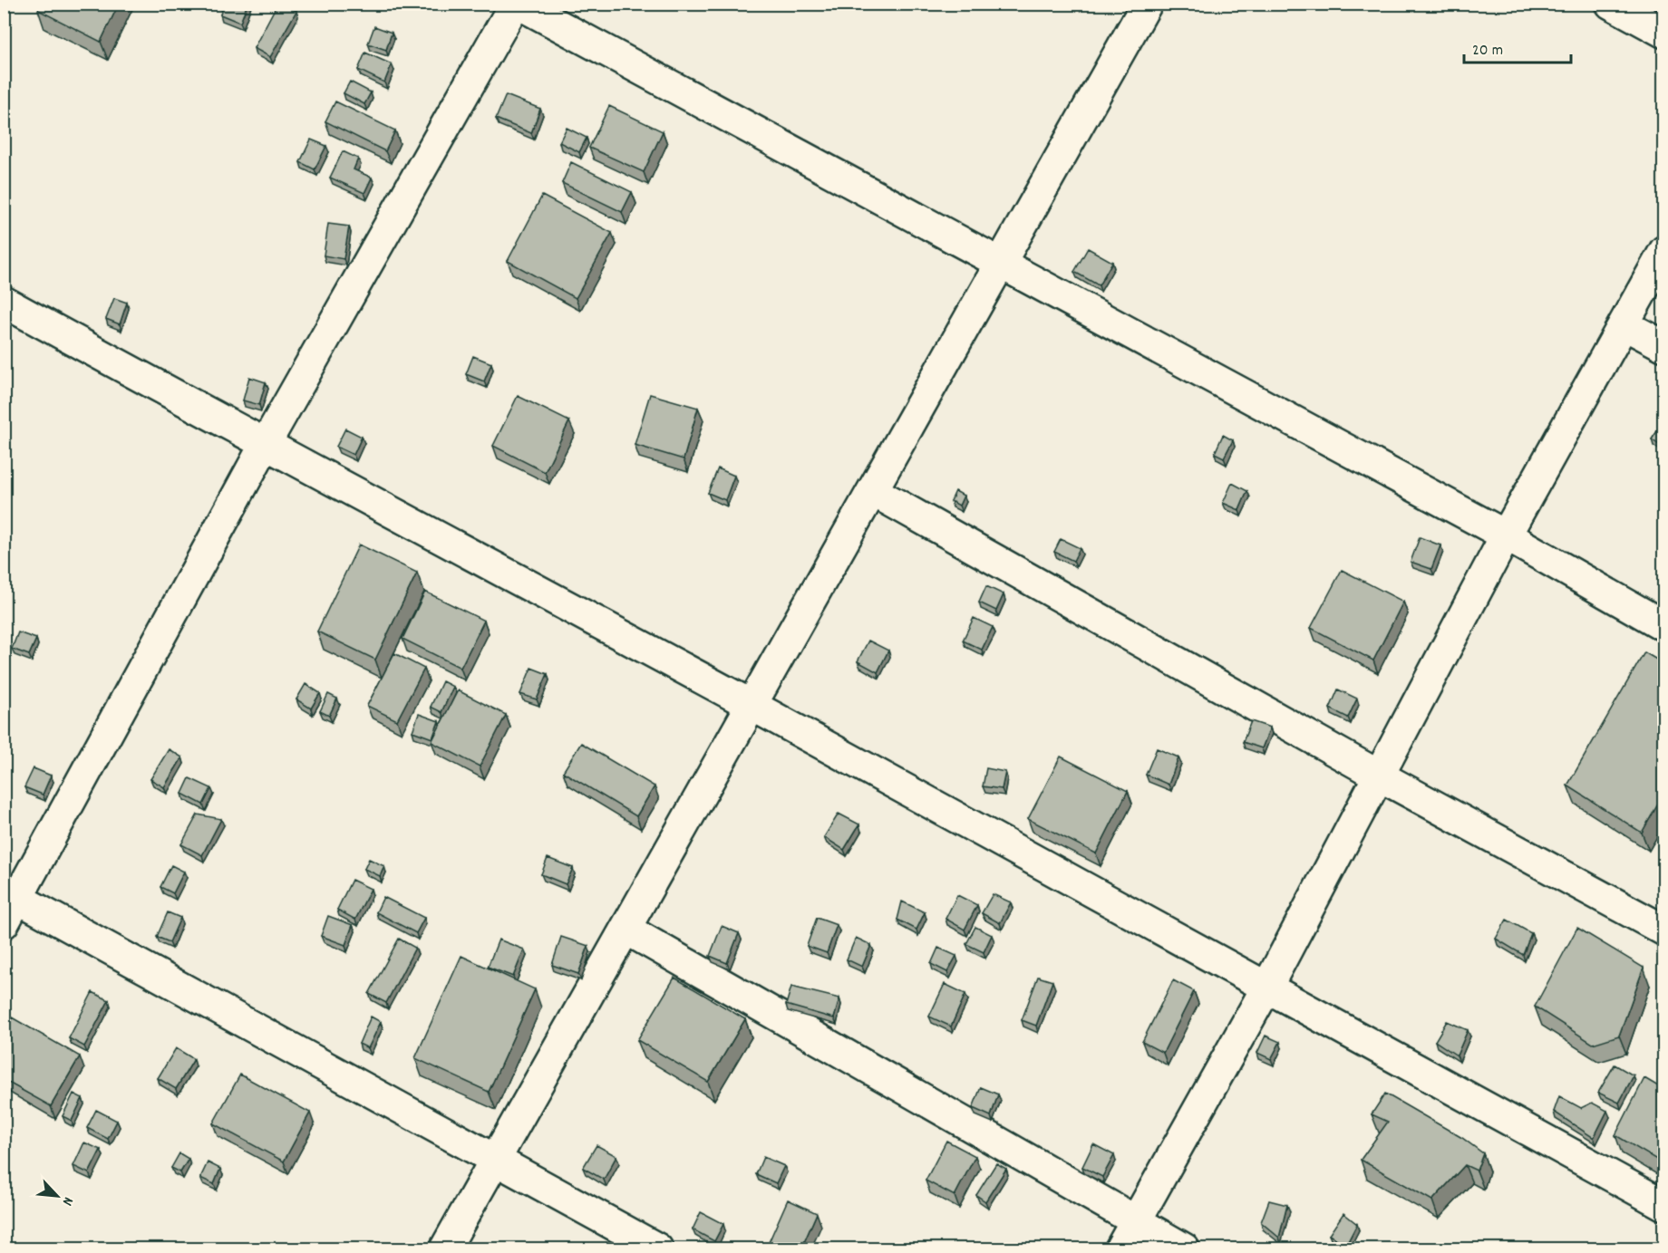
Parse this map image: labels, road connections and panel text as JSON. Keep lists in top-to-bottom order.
{
  "scale_bar": "20 m",
  "north": "bottom right"
}
